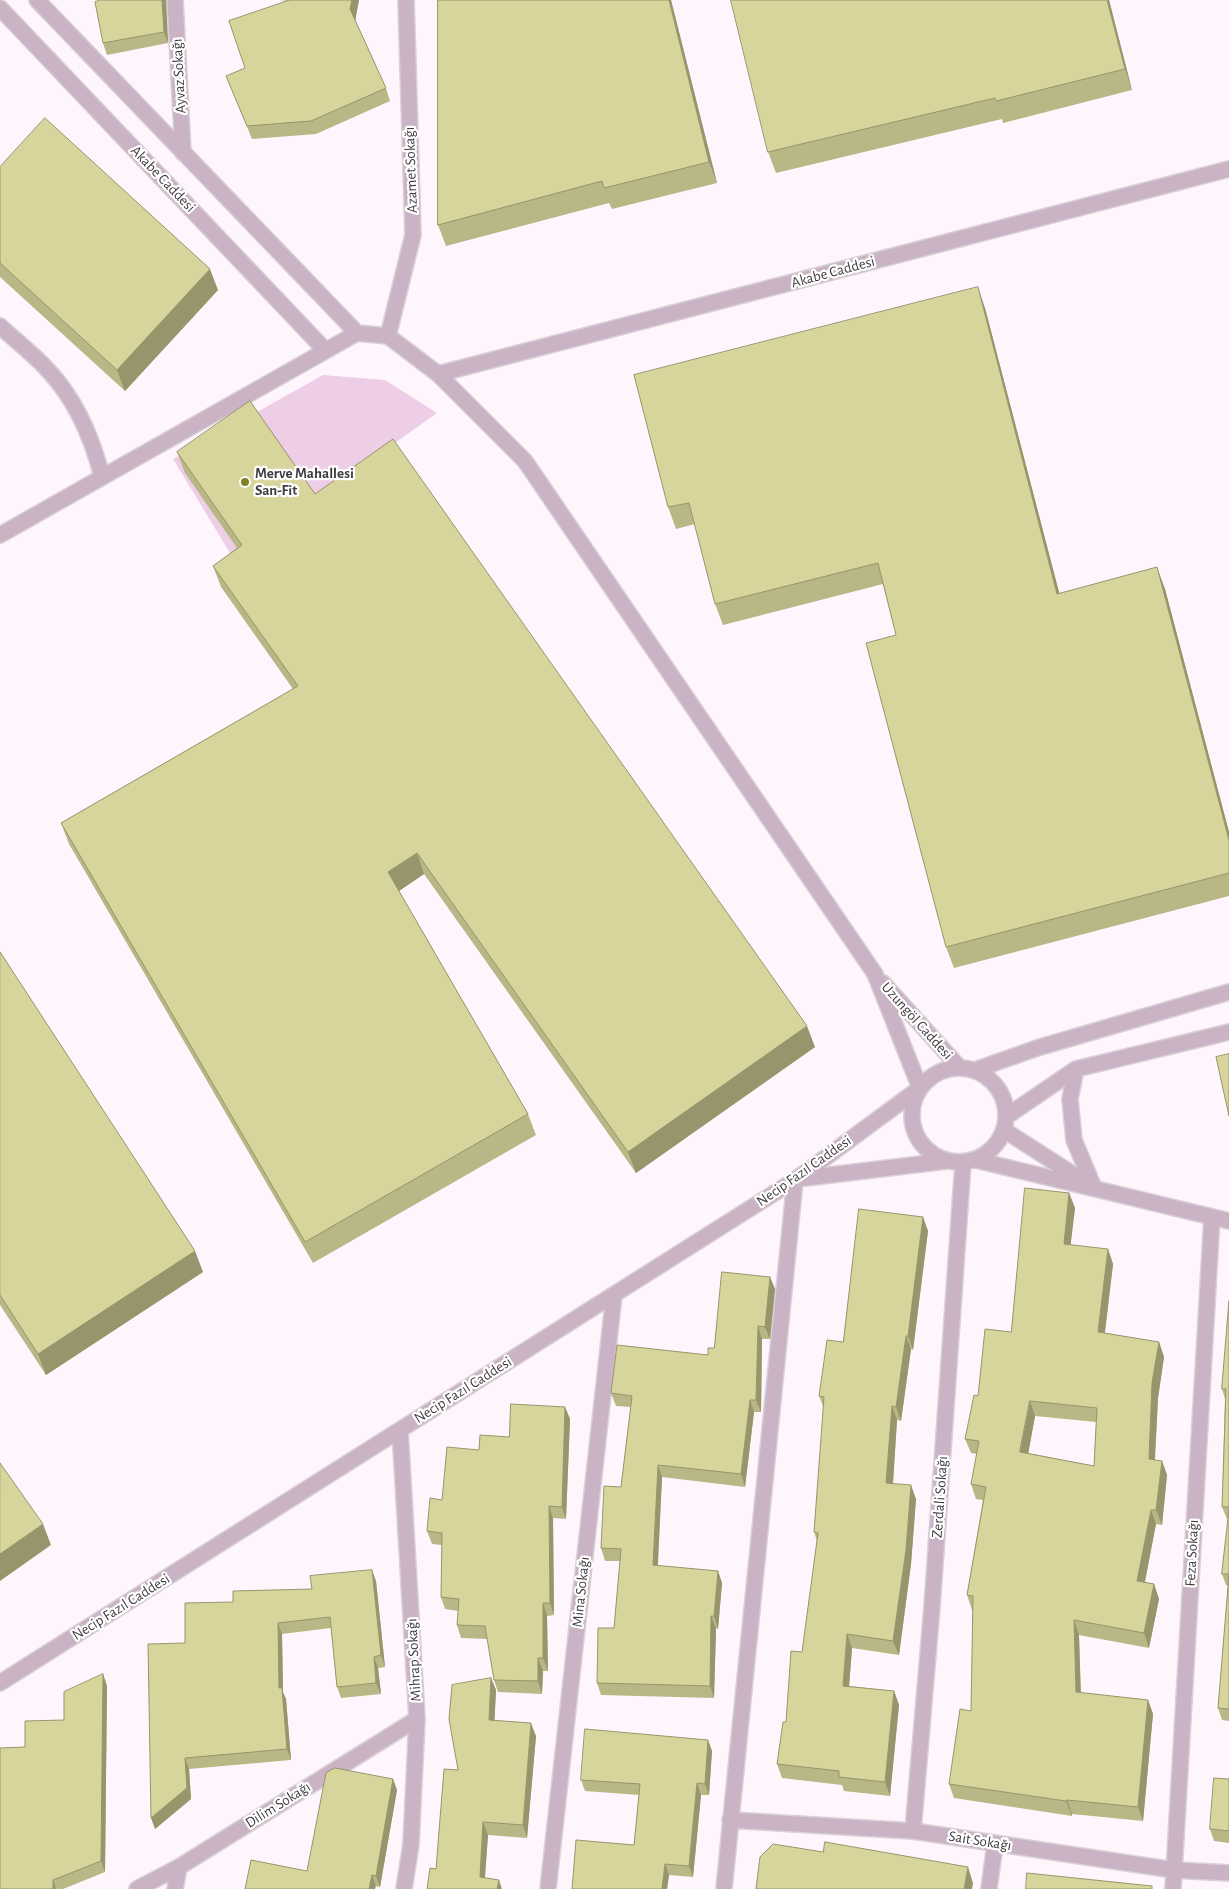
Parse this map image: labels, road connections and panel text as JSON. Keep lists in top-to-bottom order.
{
  "streets": {
    "street": [
      "Ayvaz Sokağı",
      "Azamet Sokağı",
      "Akabe Caddesi",
      "Uzungöl Caddesi",
      "Necip Fazıl Caddesi",
      "Zerdali Sokağı",
      "Feza Sokağı",
      "Mina Sokağı",
      "Mihrap Sokağı",
      "Dilim Sokağı",
      "Sait Sokağı"
    ]
  },
  "crossings": [
    ["Uzungöl Caddesi", "Necip Fazıl Caddesi"],
    ["Uzungöl Caddesi", "Zerdali Sokağı"],
    ["Necip Fazıl Caddesi", "Zerdali Sokağı"],
    ["Necip Fazıl Caddesi", "Mina Sokağı"],
    ["Necip Fazıl Caddesi", "Mihrap Sokağı"],
    ["Zerdali Sokağı", "Sait Sokağı"],
    ["Feza Sokağı", "Sait Sokağı"],
    ["Mihrap Sokağı", "Dilim Sokağı"]
  ],
  "places": ["Merve Mahallesi San-Fit"]
}
